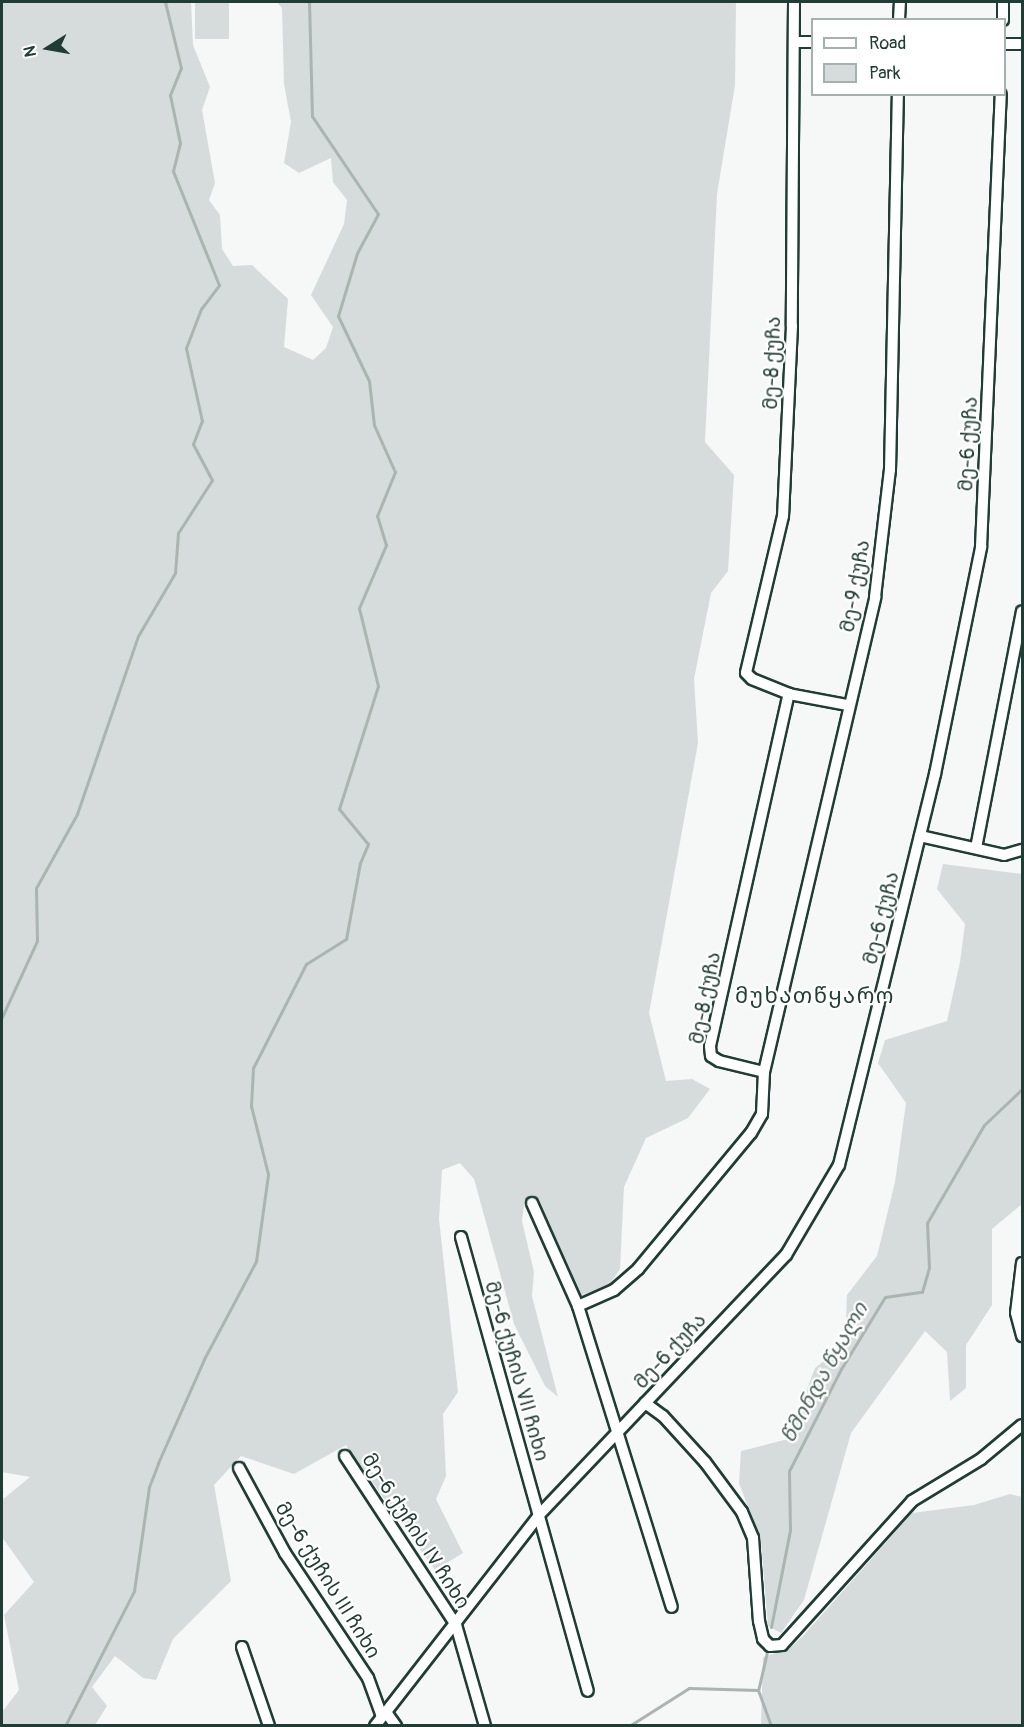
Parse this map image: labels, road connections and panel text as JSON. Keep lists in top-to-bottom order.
{
  "streets": {
    "street": [
      "მე-8 ქუჩა",
      "მე-6 ქუჩა",
      "მე-9 ქუჩა",
      "მე-6 ქუჩის VII ჩიხი",
      "მე-6 ქუჩის IV ჩიხი",
      "მე-6 ქუჩის III ჩიხი"
    ]
  },
  "crossings": [
    ["მე-8 ქუჩა", "მე-9 ქუჩა"],
    ["მე-6 ქუჩა", "მე-6 ქუჩის VII ჩიხი"],
    ["მე-6 ქუჩა", "მე-6 ქუჩის IV ჩიხი"],
    ["მე-6 ქუჩა", "მე-6 ქუჩის III ჩიხი"]
  ],
  "districts": ["მუხათწყარო"],
  "water": ["წმინდა წყალი"],
  "legend": ["Road", "Park"],
  "north": "left"
}
